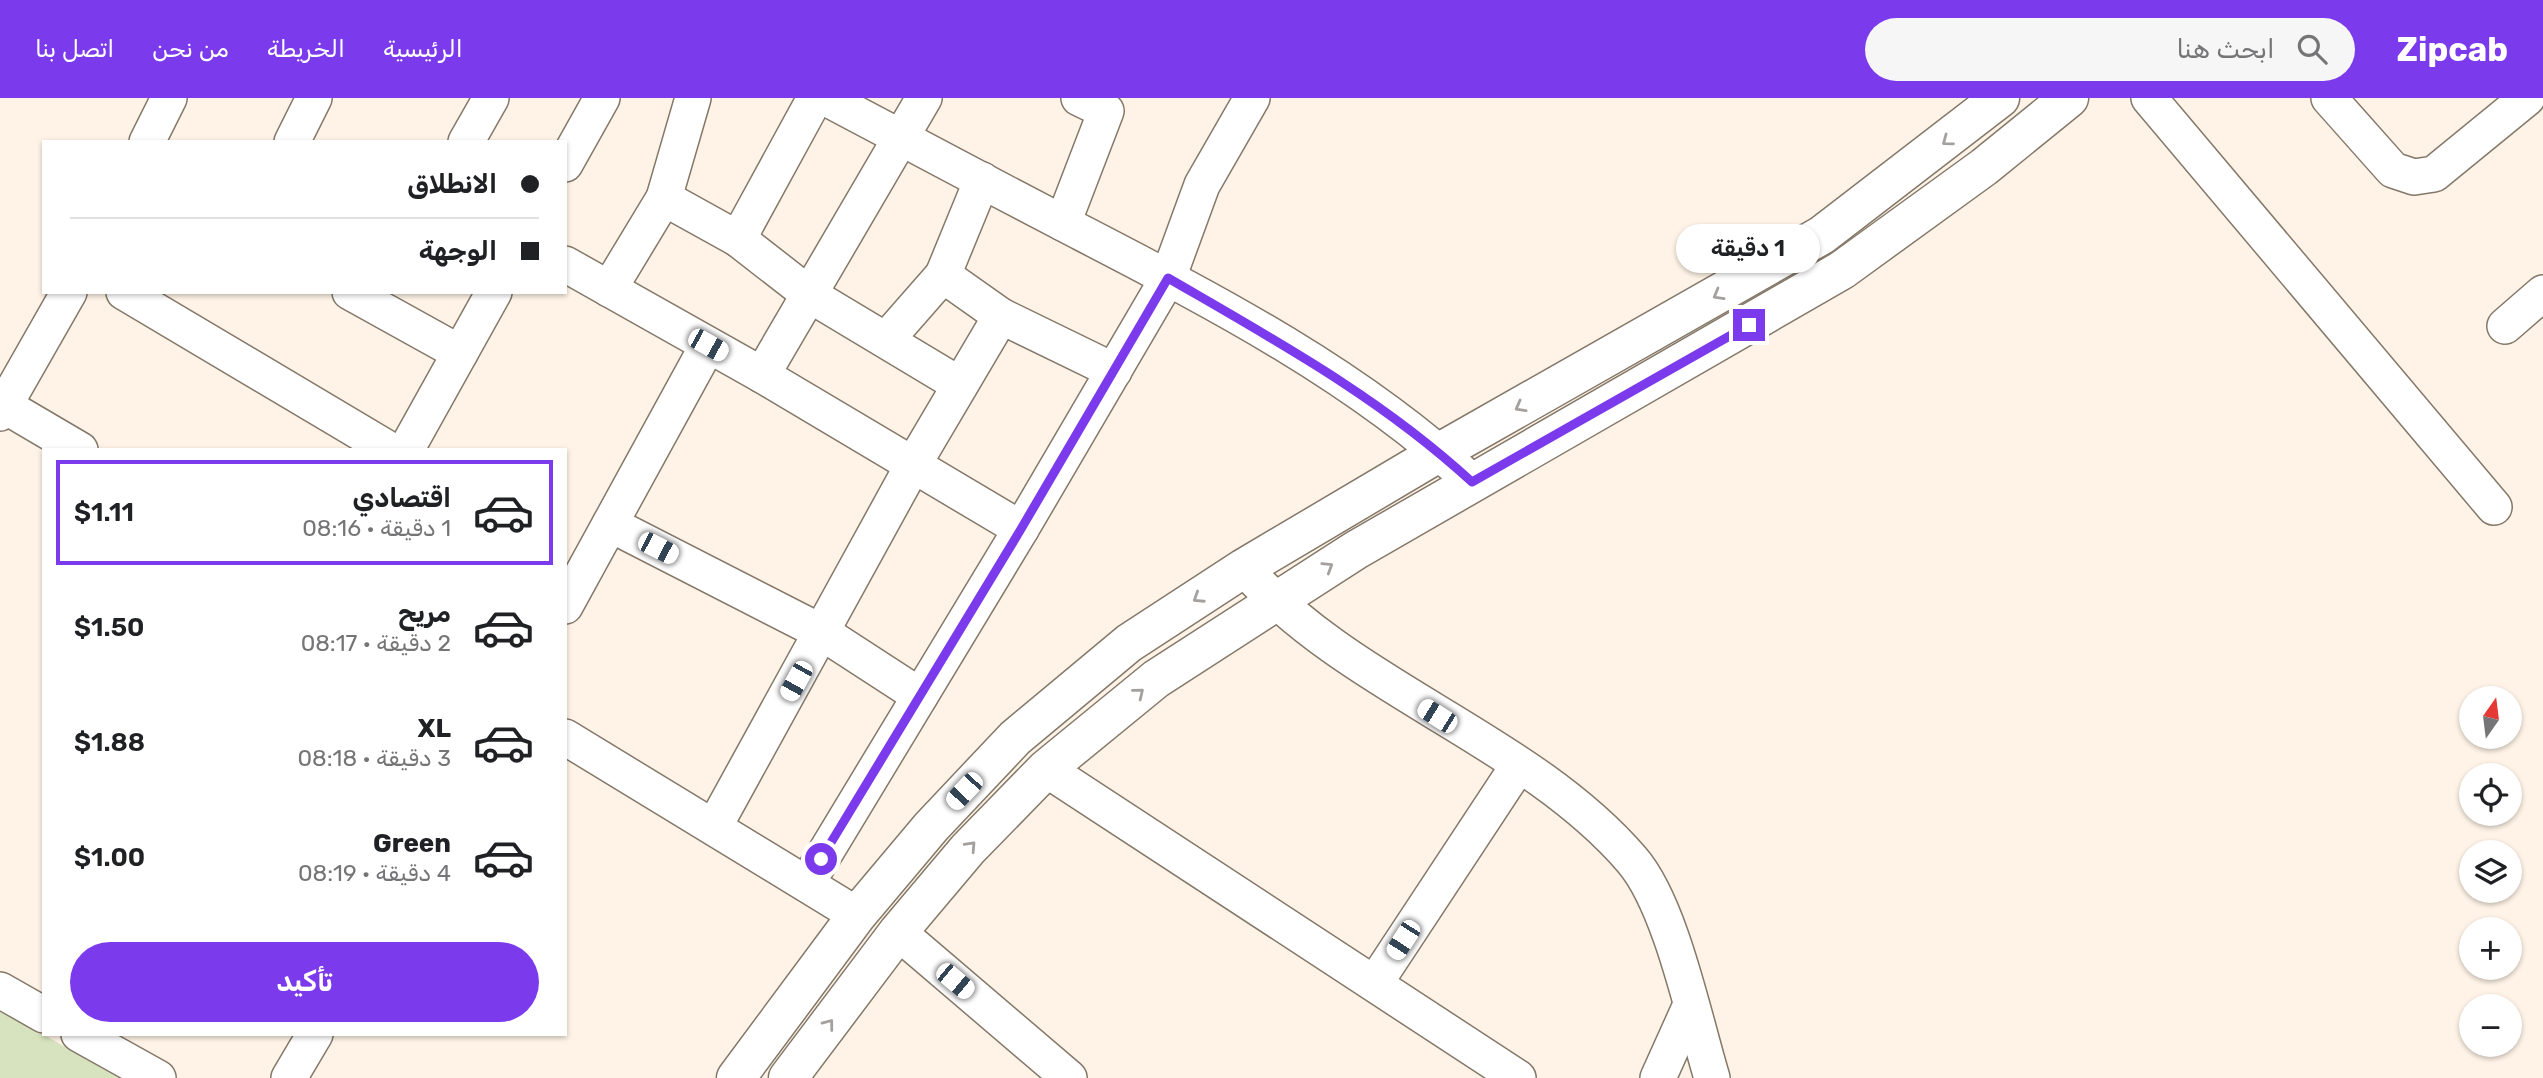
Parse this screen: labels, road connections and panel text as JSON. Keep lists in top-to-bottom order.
{
  "north": "top",
  "page": {
    "header": "Zipcab",
    "search": "ابحث هنا",
    "nav": [
      "الرئيسية",
      "الخريطة",
      "من نحن",
      "اتصل بنا"
    ],
    "banner": ["الانطلاق", "الوجهة"],
    "bubble": "1 دقيقة",
    "list": [
      {
        "name": "اقتصادي",
        "note": "1 دقيقة · 08:16",
        "value": "$1.11"
      },
      {
        "name": "مريح",
        "note": "2 دقيقة · 08:17",
        "value": "$1.50"
      },
      {
        "name": "XL",
        "note": "3 دقيقة · 08:18",
        "value": "$1.88"
      },
      {
        "name": "Green",
        "note": "4 دقيقة · 08:19",
        "value": "$1.00"
      }
    ],
    "map_buttons": ["+", "−"],
    "buttons": "تأكيد"
  }
}
